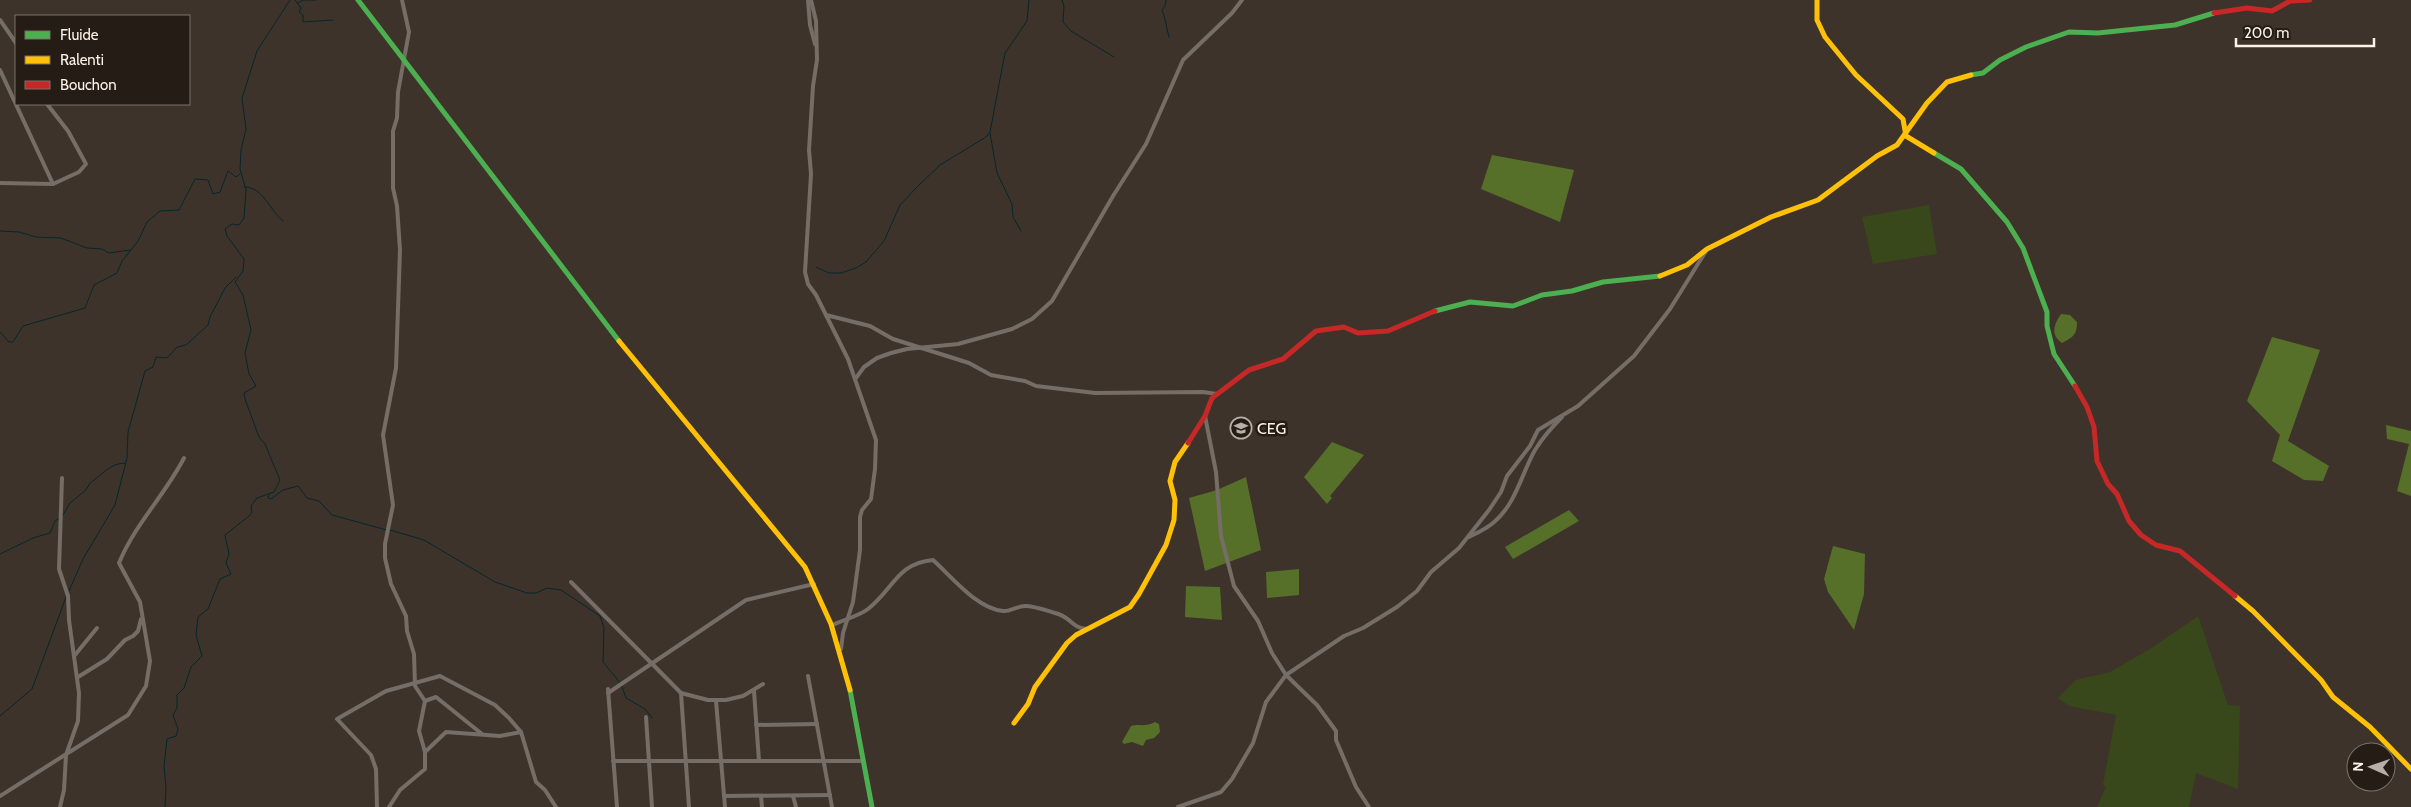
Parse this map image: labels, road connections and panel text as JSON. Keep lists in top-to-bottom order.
{
  "places": {
    "school or university": ["CEG"]
  },
  "legend": ["Fluide", "Ralenti", "Bouchon"],
  "scale_bar": "200 m",
  "north": "left"
}
